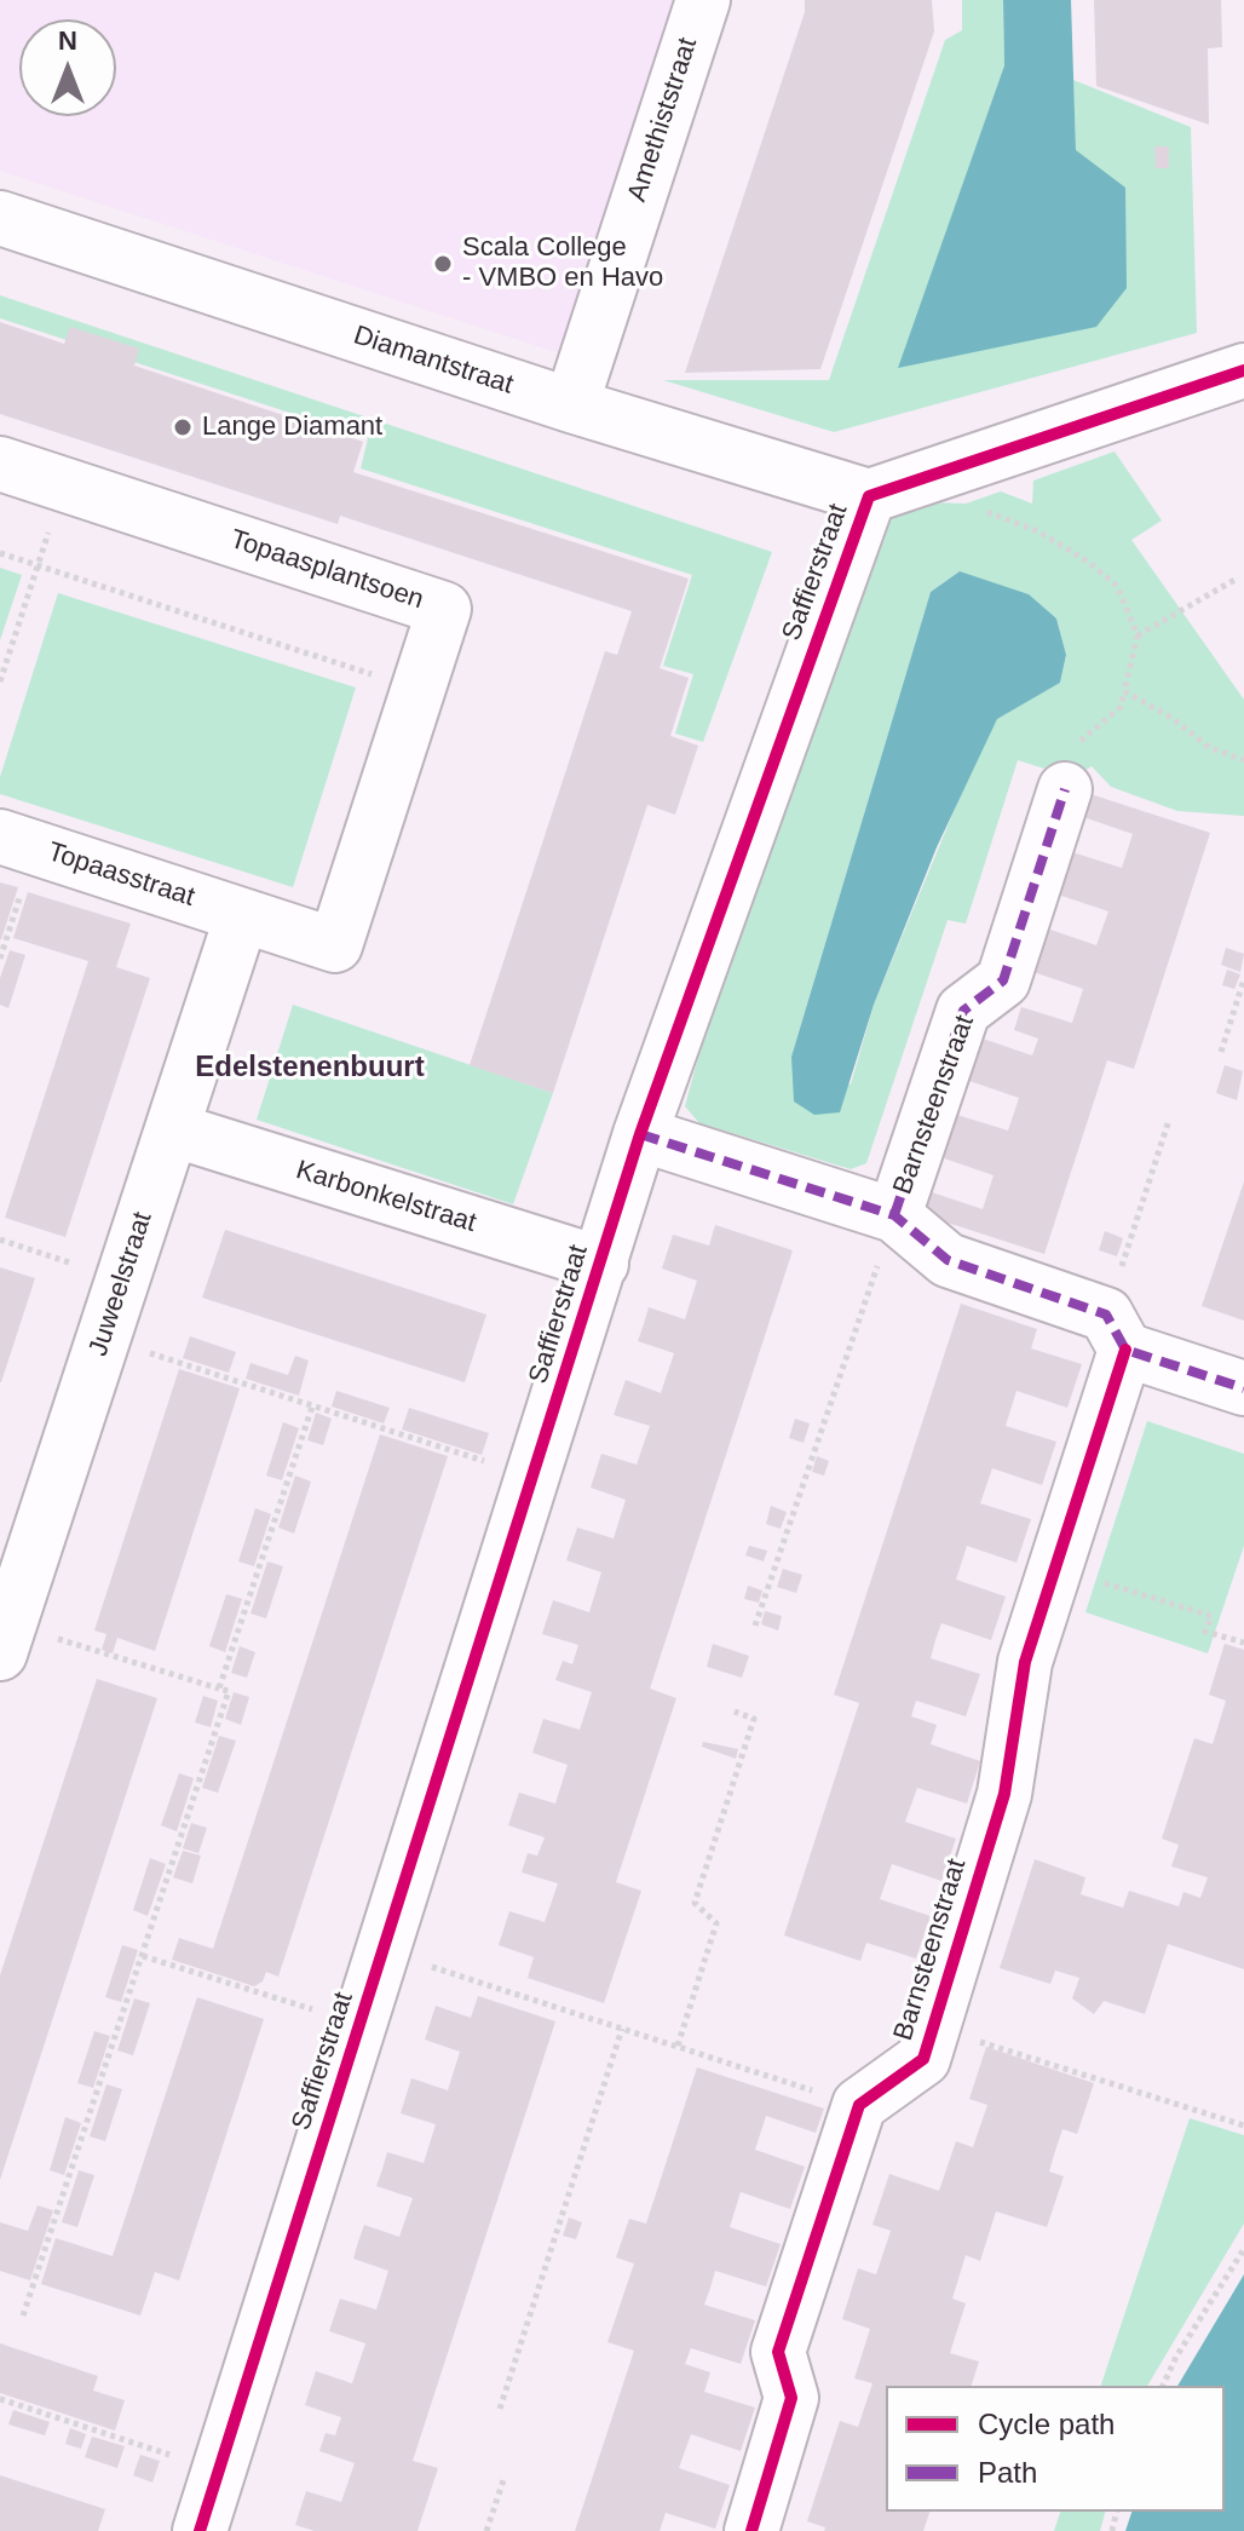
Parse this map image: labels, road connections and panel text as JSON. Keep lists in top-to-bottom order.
{
  "streets": {
    "street": [
      "Amethiststraat",
      "Diamantstraat",
      "Topaasplantsoen",
      "Saffierstraat",
      "Topaasstraat",
      "Barnsteenstraat",
      "Karbonkelstraat",
      "Juweelstraat"
    ]
  },
  "crossings": [
    ["Amethiststraat", "Diamantstraat"],
    ["Diamantstraat", "Saffierstraat"],
    ["Topaasplantsoen", "Topaasstraat"],
    ["Topaasplantsoen", "Juweelstraat"],
    ["Saffierstraat", "Barnsteenstraat"],
    ["Saffierstraat", "Karbonkelstraat"],
    ["Topaasstraat", "Juweelstraat"],
    ["Karbonkelstraat", "Juweelstraat"]
  ],
  "districts": ["Edelstenenbuurt"],
  "places": ["Scala College - VMBO en Havo", "Lange Diamant"],
  "legend": ["Cycle path", "Path"],
  "north": "top"
}
